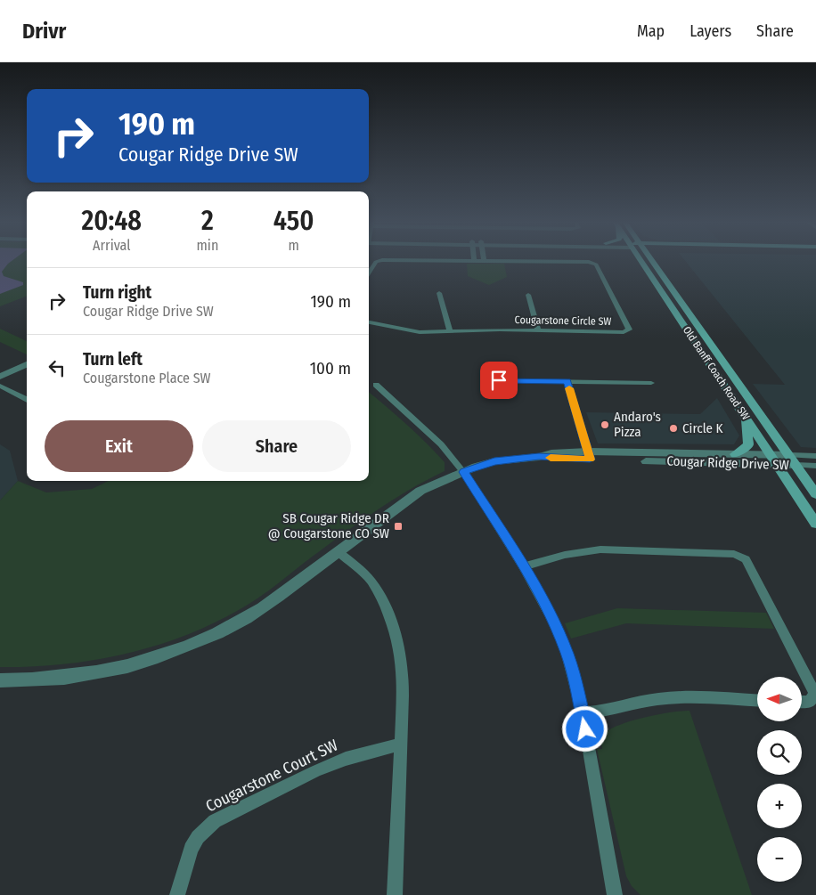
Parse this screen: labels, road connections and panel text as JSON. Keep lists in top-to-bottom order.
{
  "streets": {
    "main road": ["Old Banff Coach Road SW"],
    "street": ["Cougarstone Circle SW", "Cougar Ridge Drive SW", "Cougarstone Court SW"]
  },
  "crossings": [
    ["Old Banff Coach Road SW", "Cougar Ridge Drive SW"]
  ],
  "places": {
    "other": ["Andaro's Pizza", "Circle K"],
    "transit": ["SB Cougar Ridge DR @ Cougarstone CO SW"]
  },
  "north": "left",
  "page": {
    "header": "Drivr",
    "nav": ["Map", "Layers", "Share"],
    "turn": ["190 m", "Cougar Ridge Drive SW"],
    "eta": [
      "20:48",
      "Arrival",
      "2",
      "min",
      "450",
      "m"
    ],
    "list": [
      {
        "name": "Turn right",
        "note": "Cougar Ridge Drive SW",
        "value": "190 m"
      },
      {
        "name": "Turn left",
        "note": "Cougarstone Place SW",
        "value": "100 m"
      }
    ],
    "buttons": ["Exit", "Share"],
    "map_buttons": ["+", "−"]
  }
}
